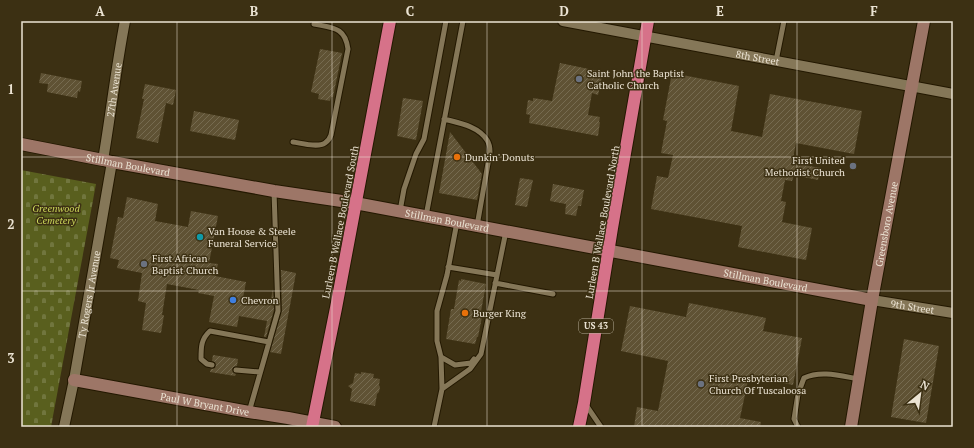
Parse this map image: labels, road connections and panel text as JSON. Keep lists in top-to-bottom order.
{
  "streets": {
    "highway": ["Lurleen B Wallace Boulevard South", "Lurleen B Wallace Boulevard North", "US 43"],
    "main road": ["Stillman Boulevard", "Greensboro Avenue", "Paul W Bryant Drive"],
    "street": [
      "8th Street",
      "27th Avenue",
      "Ty Rogers Jr Avenue",
      "9th Street"
    ]
  },
  "crossings": [
    ["8th Street", "Lurleen B Wallace Boulevard North"],
    ["8th Street", "Greensboro Avenue"],
    ["27th Avenue", "Stillman Boulevard"],
    ["27th Avenue", "Ty Rogers Jr Avenue"],
    ["Stillman Boulevard", "Lurleen B Wallace Boulevard South"],
    ["Stillman Boulevard", "Lurleen B Wallace Boulevard North"],
    ["Stillman Boulevard", "Greensboro Avenue"],
    ["Stillman Boulevard", "Ty Rogers Jr Avenue"],
    ["Stillman Boulevard", "9th Street"],
    ["Lurleen B Wallace Boulevard South", "Paul W Bryant Drive"],
    ["Greensboro Avenue", "9th Street"],
    ["Ty Rogers Jr Avenue", "Paul W Bryant Drive"]
  ],
  "parks": ["Greenwood Cemetery"],
  "places": [
    "Saint John the Baptist Catholic Church",
    "Dunkin' Donuts",
    "First United Methodist Church",
    "Van Hoose & Steele Funeral Service",
    "First African Baptist Church",
    "Chevron",
    "Burger King",
    "First Presbyterian Church Of Tuscaloosa"
  ],
  "north": "top right",
  "grid": {
    "columns": [
      "A",
      "B",
      "C",
      "D",
      "E",
      "F"
    ],
    "rows": ["1", "2", "3"]
  }
}
